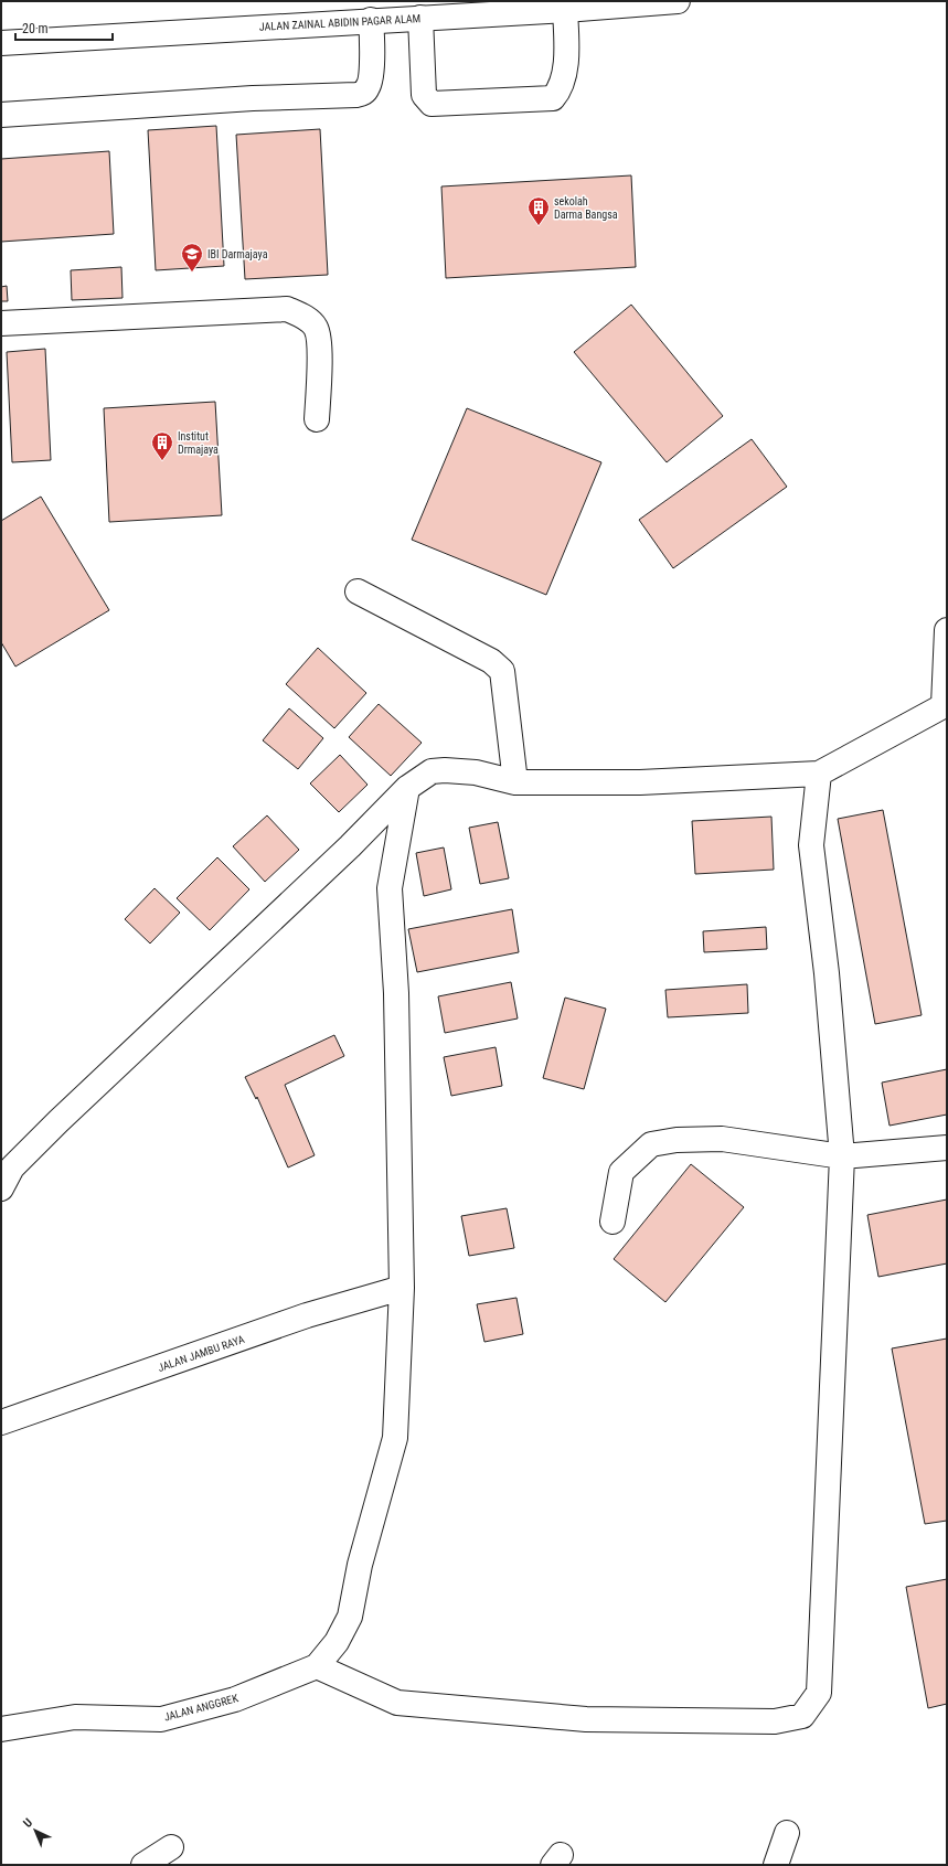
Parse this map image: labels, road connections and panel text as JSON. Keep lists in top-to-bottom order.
{
  "streets": {
    "main road": ["JALAN ZAINAL ABIDIN PAGAR ALAM", "JALAN JAMBU RAYA", "JALAN ANGGREK"]
  },
  "places": {
    "building": ["sekolah Darma Bangsa", "Institut Drmajaya"],
    "school or university": ["IBI Darmajaya"]
  },
  "scale_bar": "20 m",
  "north": "top left"
}
